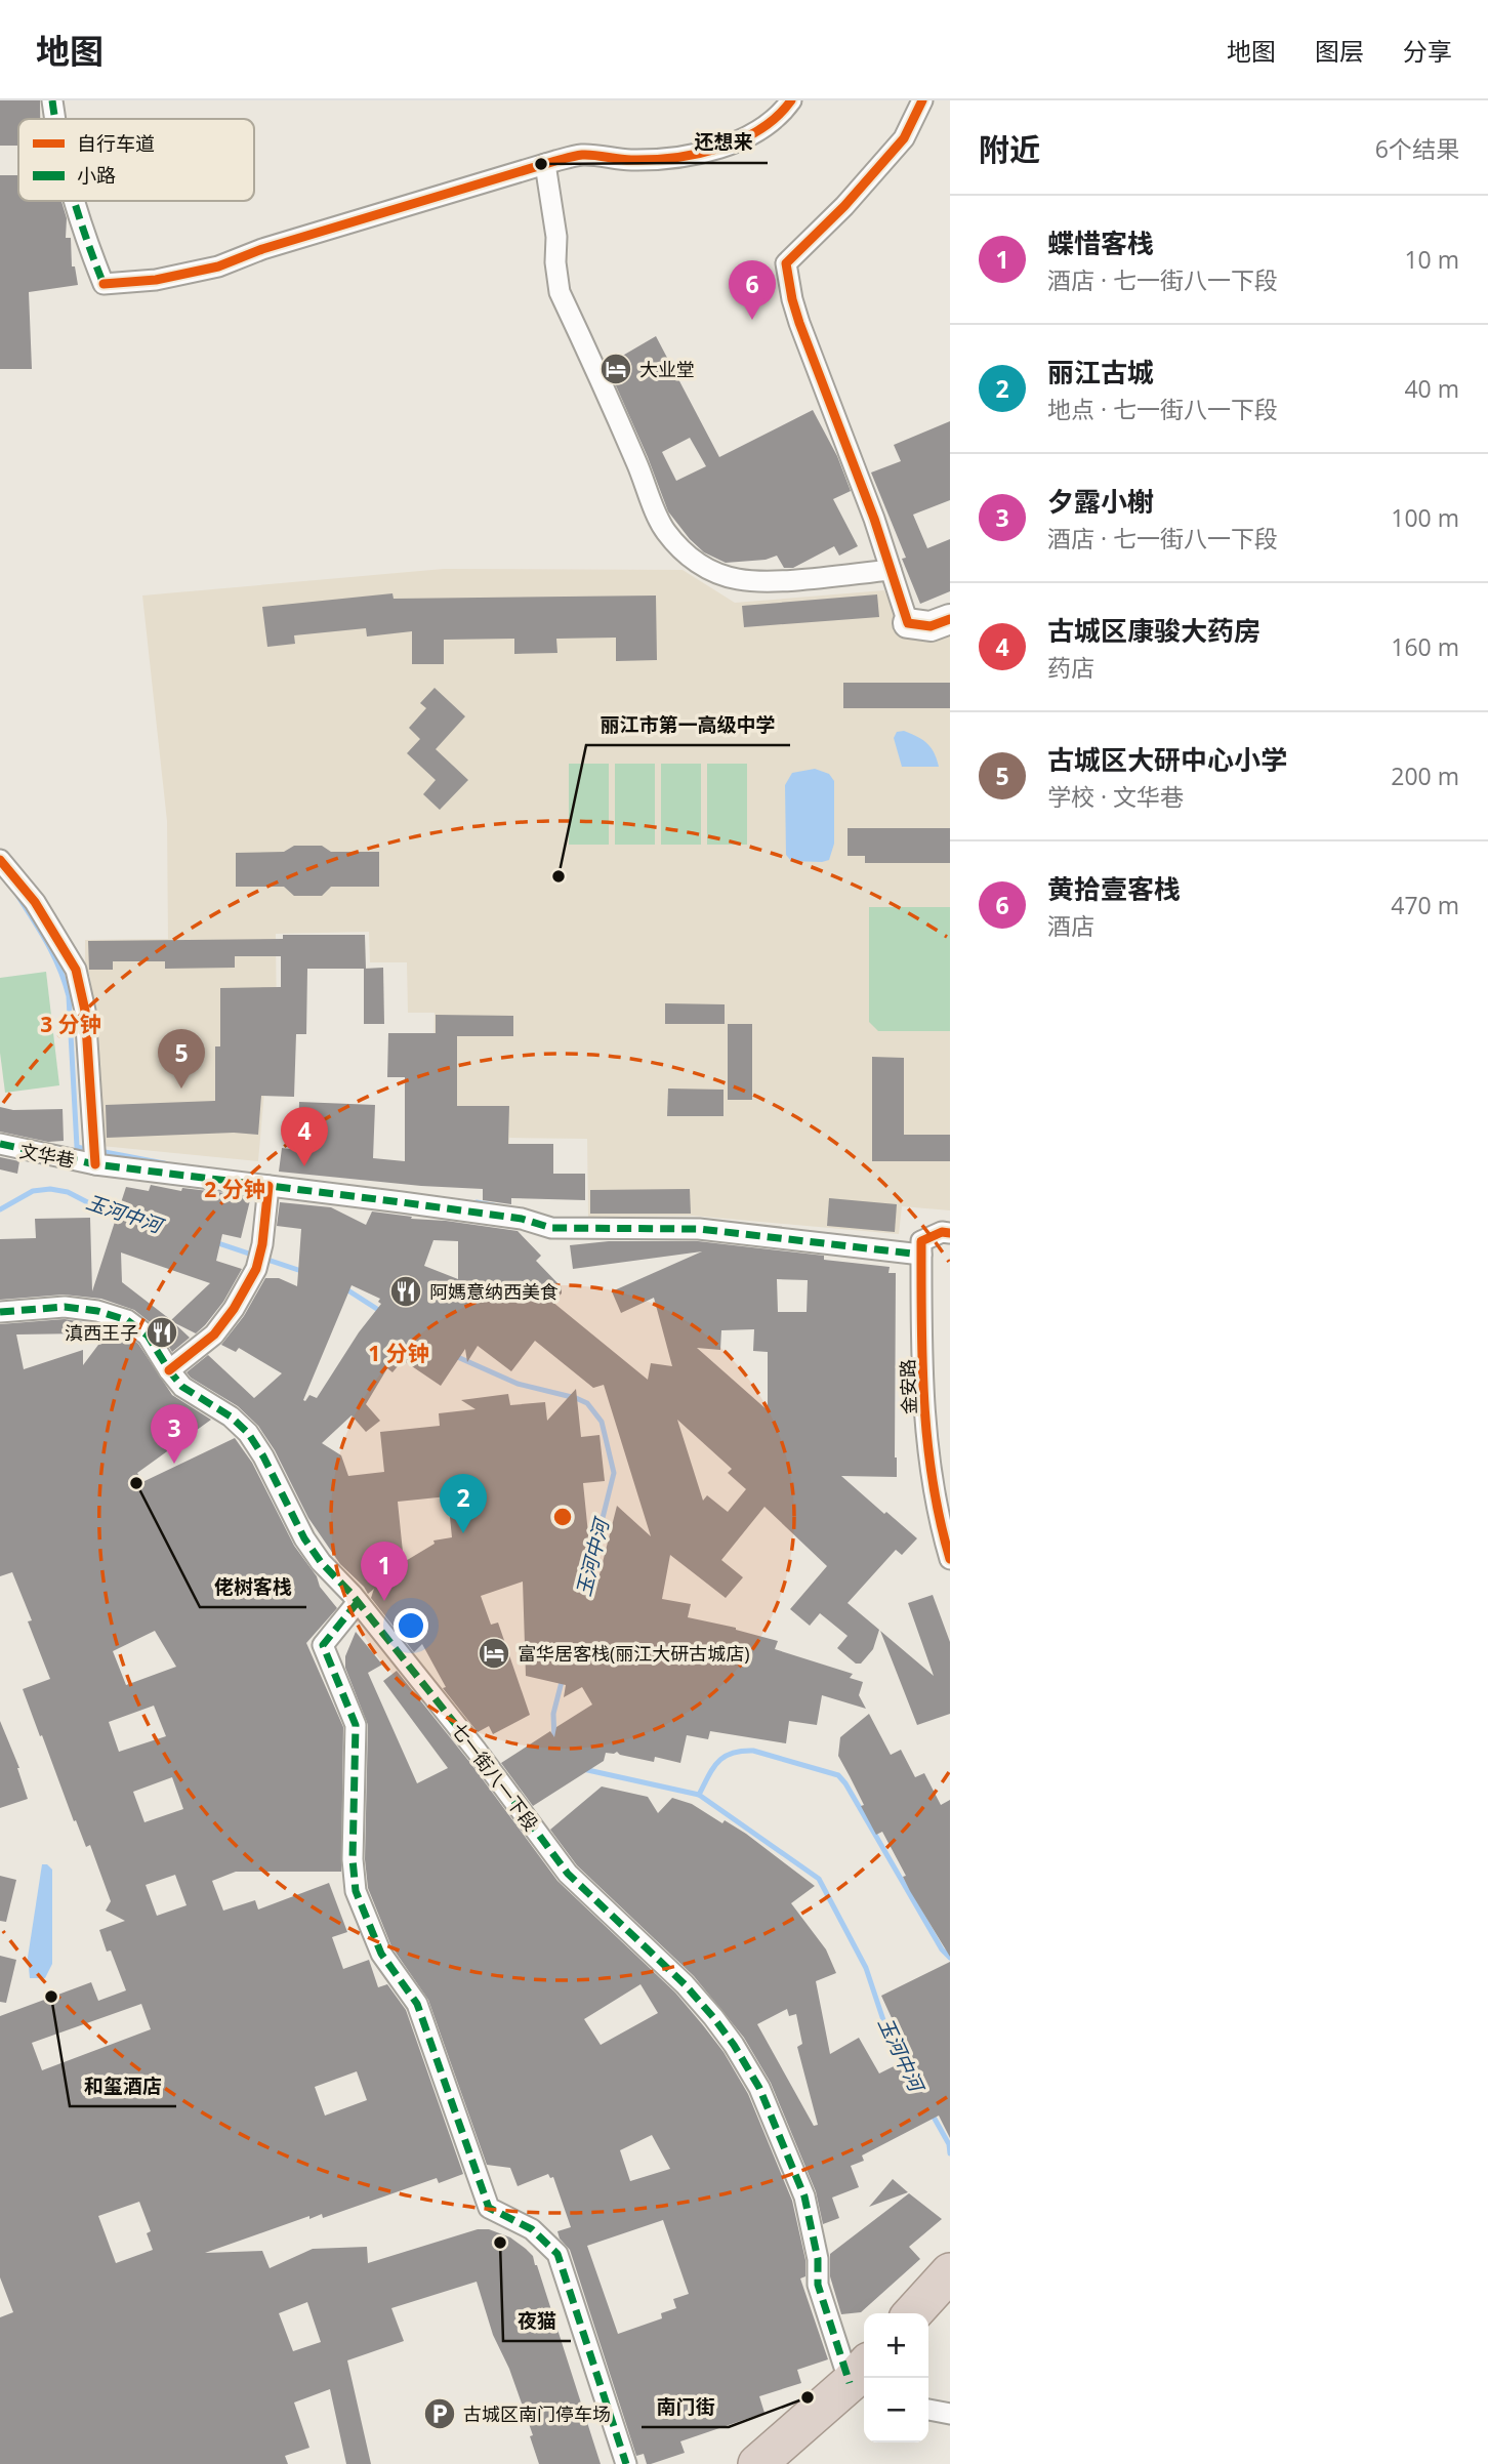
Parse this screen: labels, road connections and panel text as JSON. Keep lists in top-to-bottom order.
{
  "streets": {
    "street": ["文华巷", "金安路", "七一街八一下段"]
  },
  "crossings": [
    ["文华巷", "金安路"]
  ],
  "water": ["玉河中河"],
  "places": {
    "other": [
      "还想来",
      "丽江市第一高级中学",
      "佬树客栈",
      "和玺酒店",
      "夜猫",
      "南门街"
    ],
    "hotel": ["大业堂", "富华居客栈(丽江大研古城店)"],
    "restaurant": ["阿媽意纳西美食", "滇西王子"],
    "parking": ["古城区南门停车场"]
  },
  "legend": ["自行车道", "小路"],
  "page": {
    "header": "地图",
    "nav": ["地图", "图层", "分享"],
    "heading": ["附近", "6个结果"],
    "list": [
      {
        "mark": "1",
        "name": "蝶惜客栈",
        "note": "酒店 · 七一街八一下段",
        "value": "10 m"
      },
      {
        "mark": "2",
        "name": "丽江古城",
        "note": "地点 · 七一街八一下段",
        "value": "40 m"
      },
      {
        "mark": "3",
        "name": "夕露小榭",
        "note": "酒店 · 七一街八一下段",
        "value": "100 m"
      },
      {
        "mark": "4",
        "name": "古城区康骏大药房",
        "note": "药店",
        "value": "160 m"
      },
      {
        "mark": "5",
        "name": "古城区大研中心小学",
        "note": "学校 · 文华巷",
        "value": "200 m"
      },
      {
        "mark": "6",
        "name": "黄拾壹客栈",
        "note": "酒店",
        "value": "470 m"
      }
    ],
    "pins": [
      "6",
      "5",
      "4",
      "3",
      "2",
      "1"
    ],
    "map_buttons": ["+", "−"]
  },
  "rings": ["3 分钟", "2 分钟", "1 分钟"]
}
